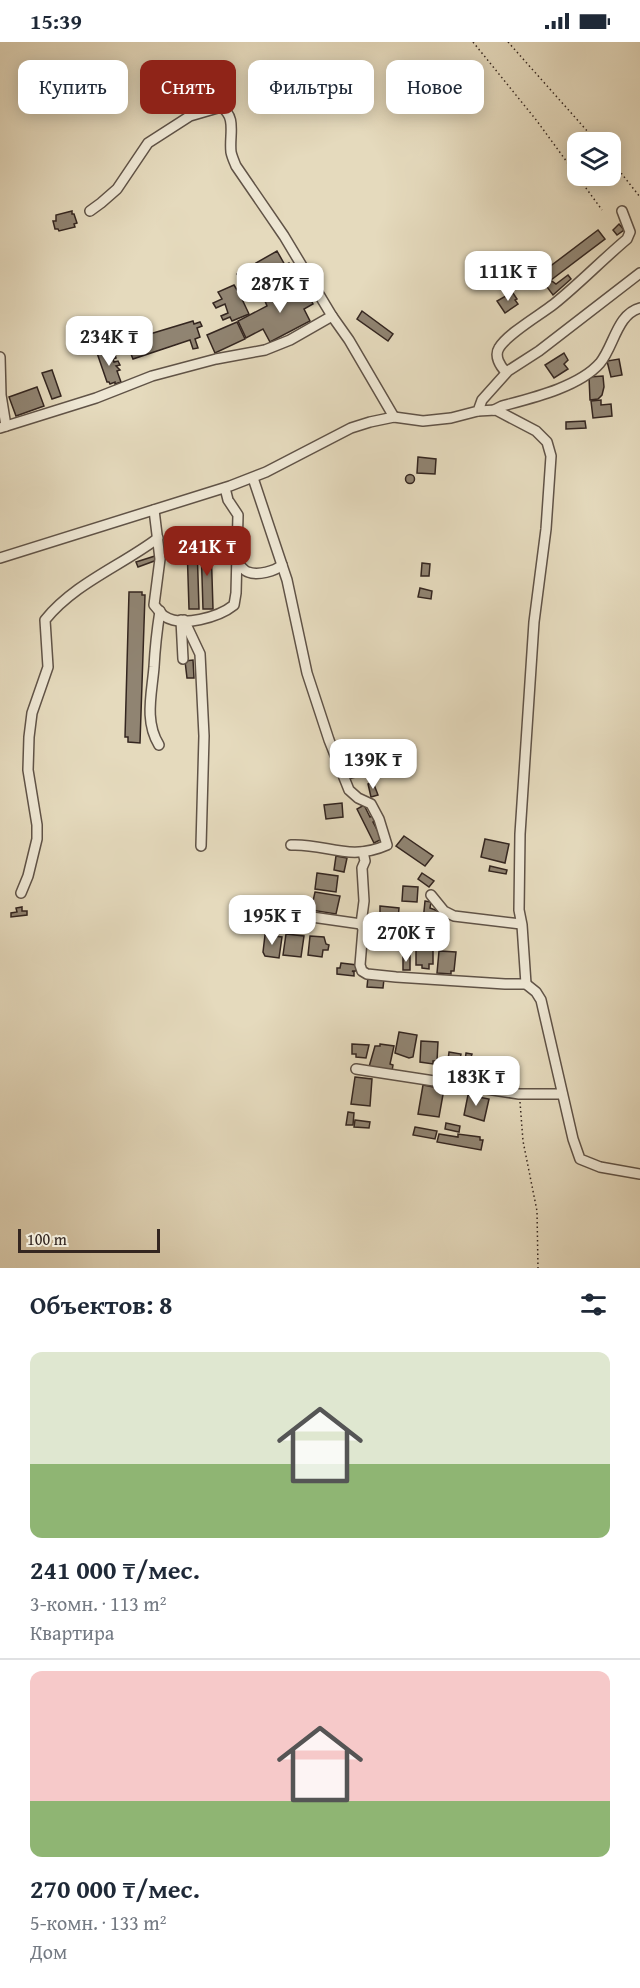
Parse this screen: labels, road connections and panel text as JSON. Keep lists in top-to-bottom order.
{
  "scale_bar": "100 m",
  "page": {
    "status": "15:39",
    "chip": [
      "Купить",
      "Снять",
      "Фильтры",
      "Новое"
    ],
    "price": [
      "111K ₸",
      "287K ₸",
      "234K ₸",
      "241K ₸",
      "139K ₸",
      "195K ₸",
      "270K ₸",
      "183K ₸"
    ],
    "scale": "100 m",
    "heading": "Объектов: 8",
    "list": [
      {
        "name": "241 000 ₸/мес.",
        "note": "3-комн. · 113 m² · Квартира"
      },
      {
        "name": "270 000 ₸/мес.",
        "note": "5-комн. · 133 m² · Дом"
      }
    ]
  }
}
